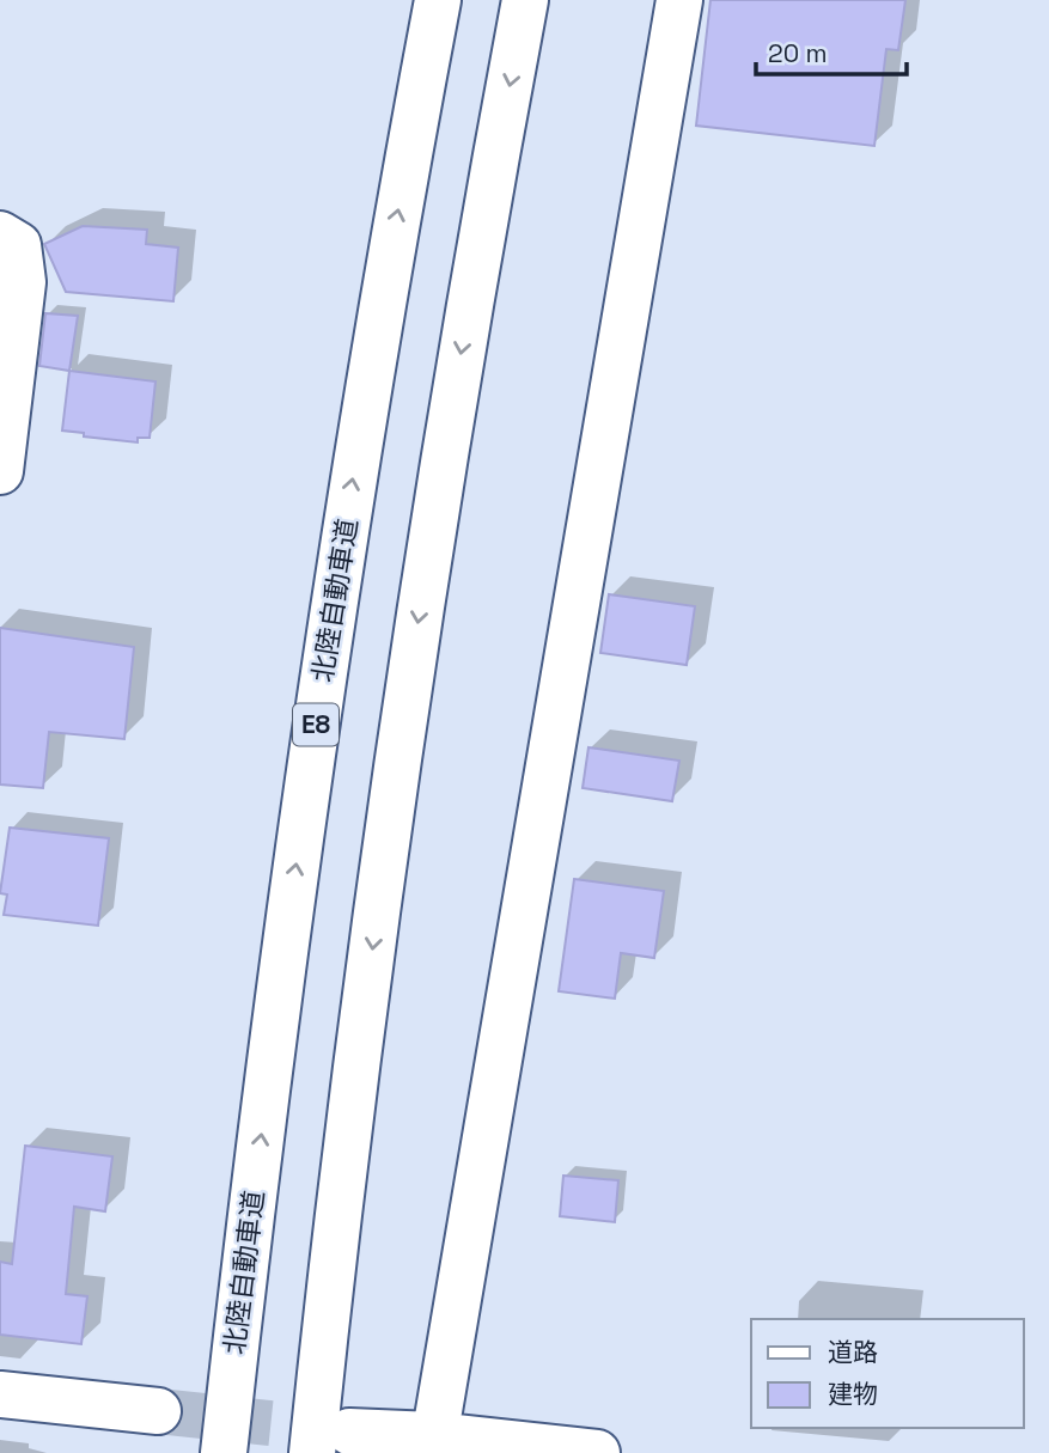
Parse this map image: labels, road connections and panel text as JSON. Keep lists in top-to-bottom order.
{
  "streets": {
    "main road": ["北陸自動車道", "E8"]
  },
  "legend": ["道路", "建物"],
  "scale_bar": "20 m"
}
